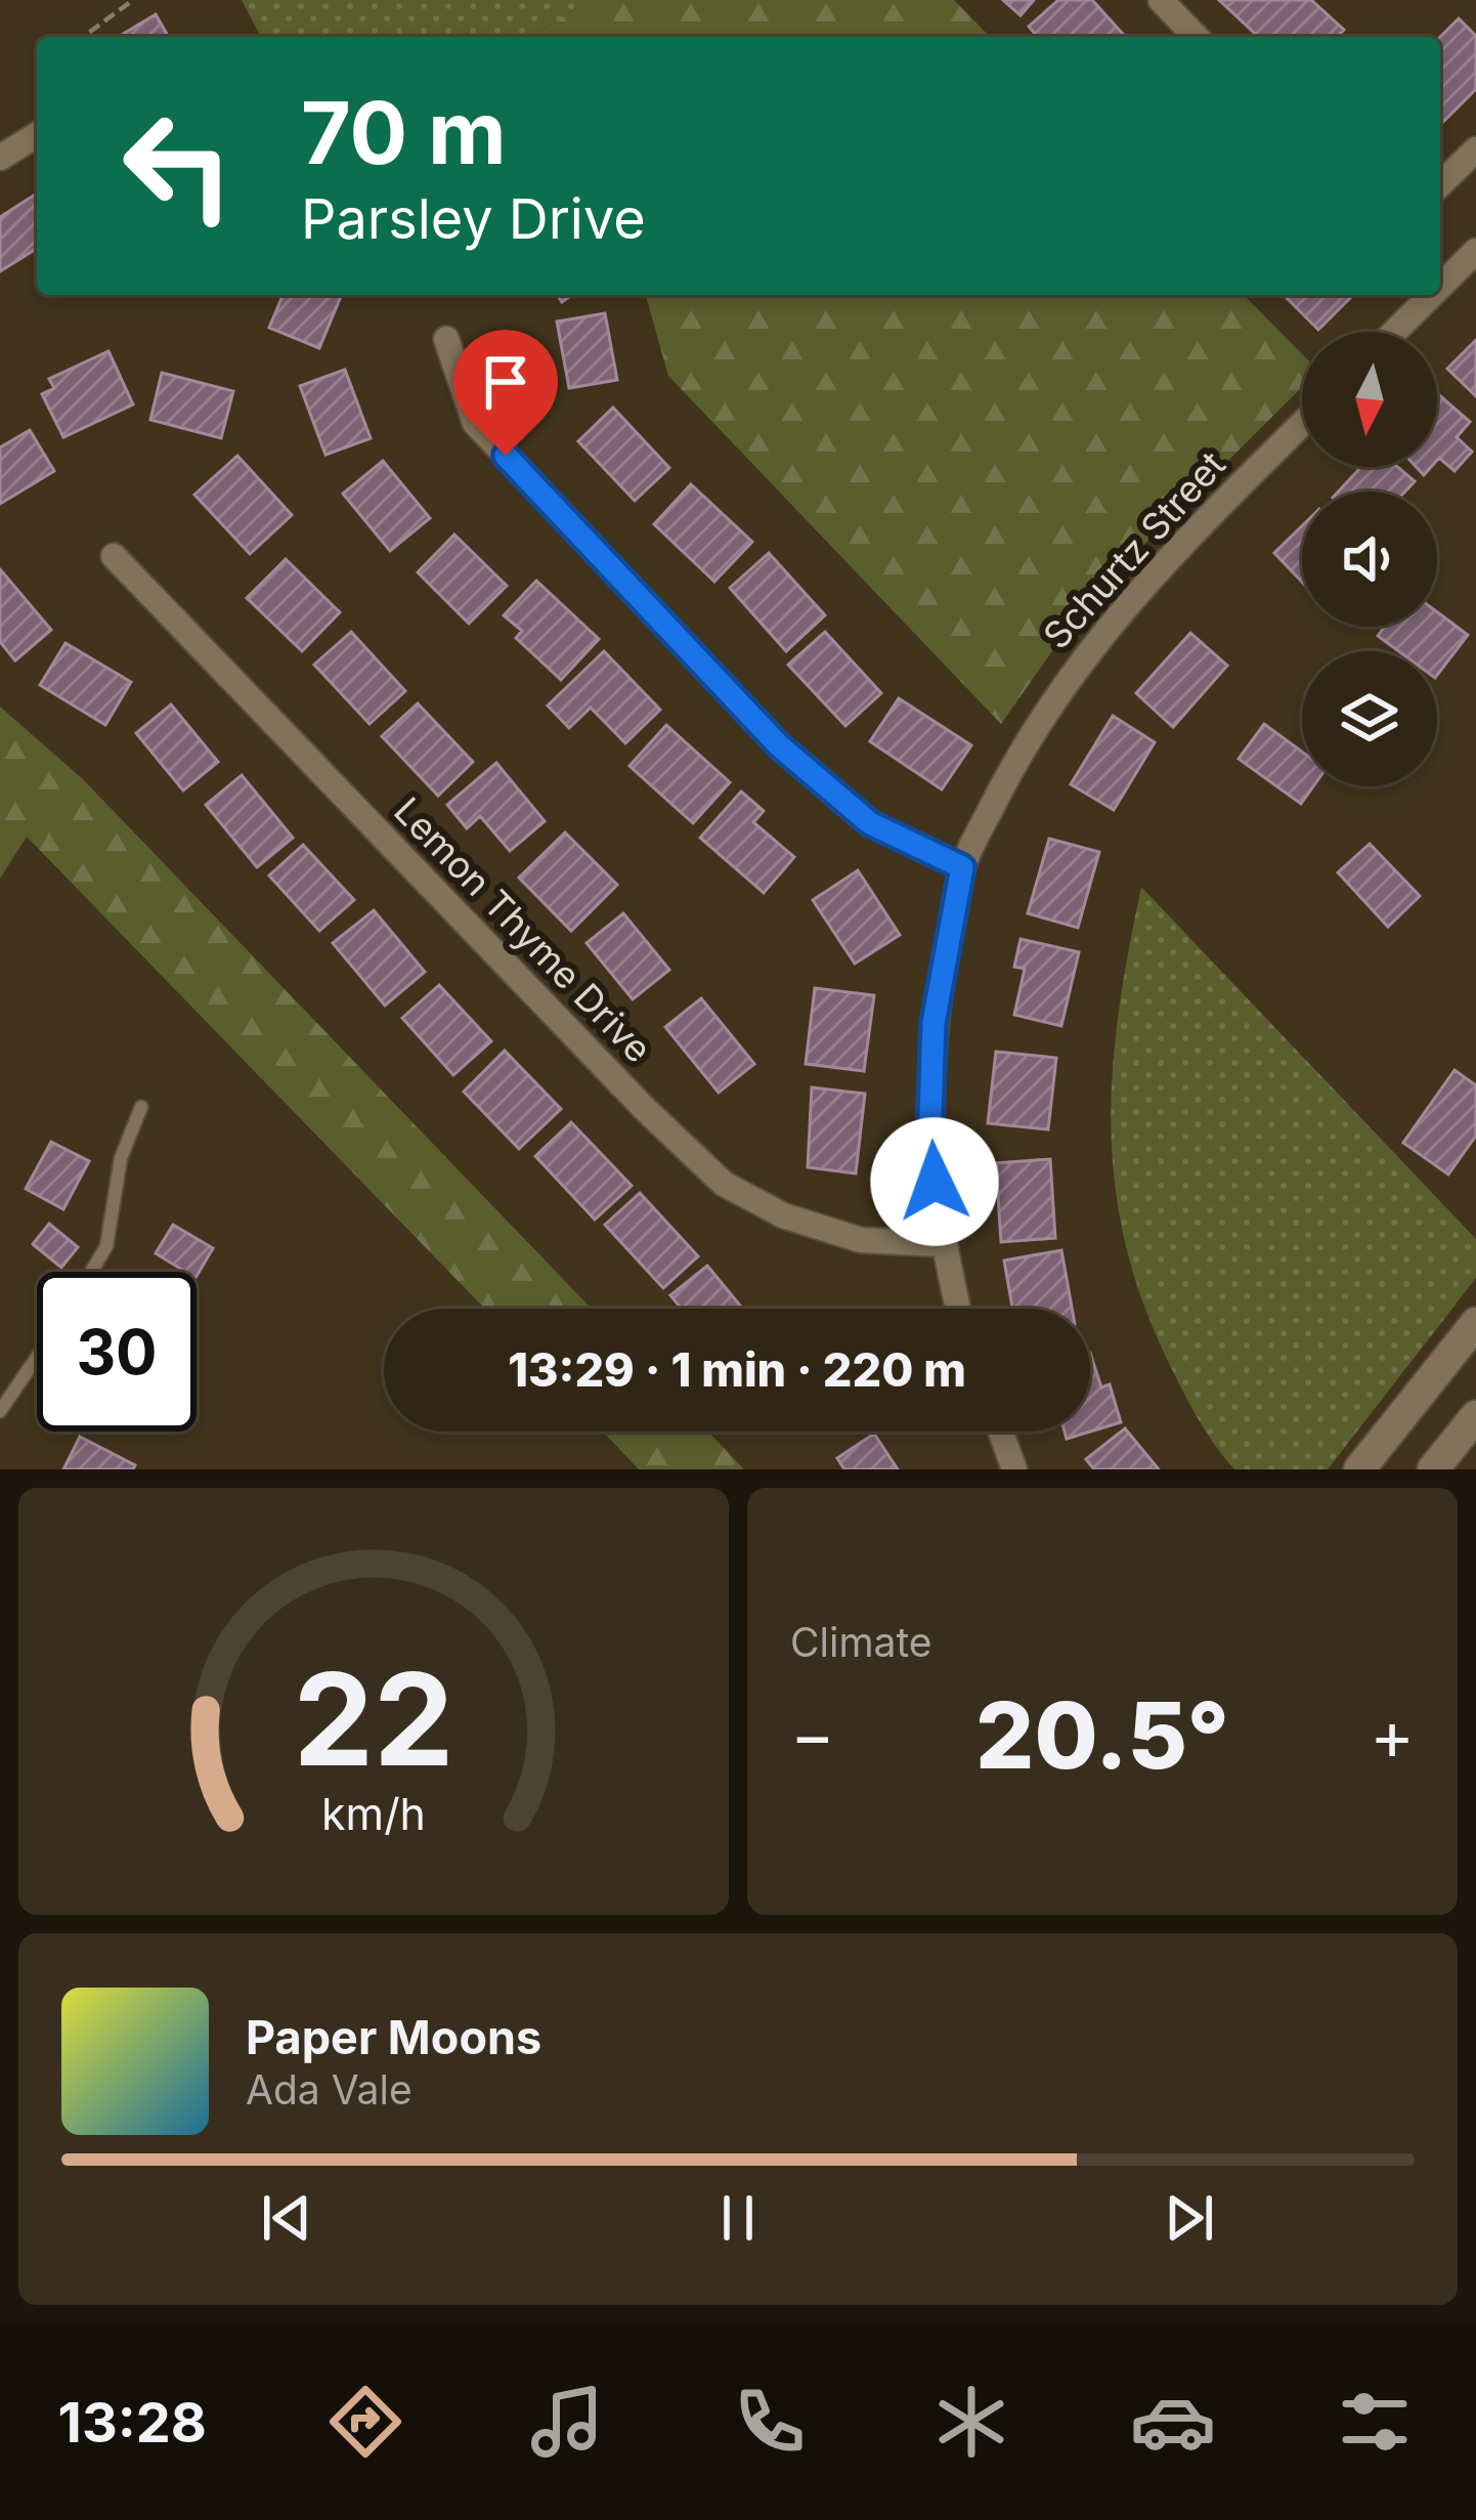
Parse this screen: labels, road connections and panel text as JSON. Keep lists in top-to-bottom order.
{
  "streets": {
    "street": ["Schurtz Street", "Lemon Thyme Drive"]
  },
  "crossings": [
    ["Schurtz Street", "Lemon Thyme Drive"]
  ],
  "north": "bottom",
  "page": {
    "turn": ["70 m", "Parsley Drive"],
    "limit": "30",
    "trip": "13:29 · 1 min · 220 m",
    "tile": "Climate",
    "heat": ["−", "20.5°", "+"],
    "song": ["Paper Moons", "Ada Vale"],
    "tabs": "13:28",
    "gauge": ["22", "km/h"]
  }
}
